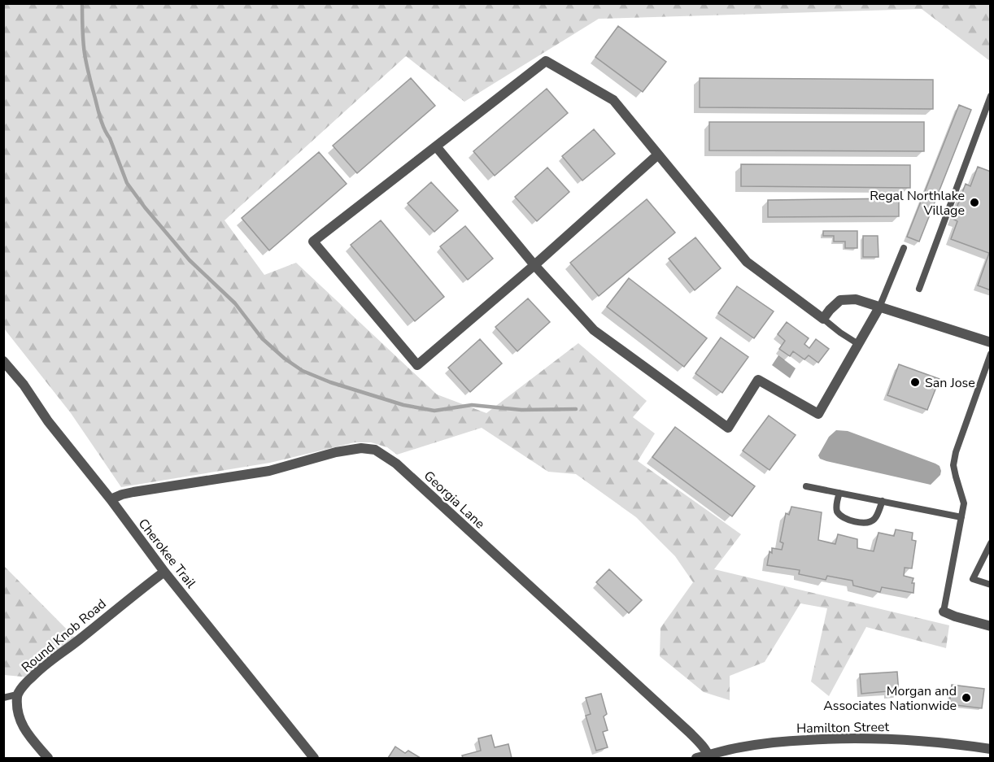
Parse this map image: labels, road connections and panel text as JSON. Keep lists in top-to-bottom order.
{
  "streets": {
    "street": [
      "Georgia Lane",
      "Cherokee Trail",
      "Round Knob Road",
      "Hamilton Street"
    ]
  },
  "crossings": [
    ["Georgia Lane", "Cherokee Trail"],
    ["Georgia Lane", "Hamilton Street"],
    ["Cherokee Trail", "Round Knob Road"]
  ],
  "places": ["Regal Northlake Village", "San Jose", "Morgan and Associates Nationwide"]
}
